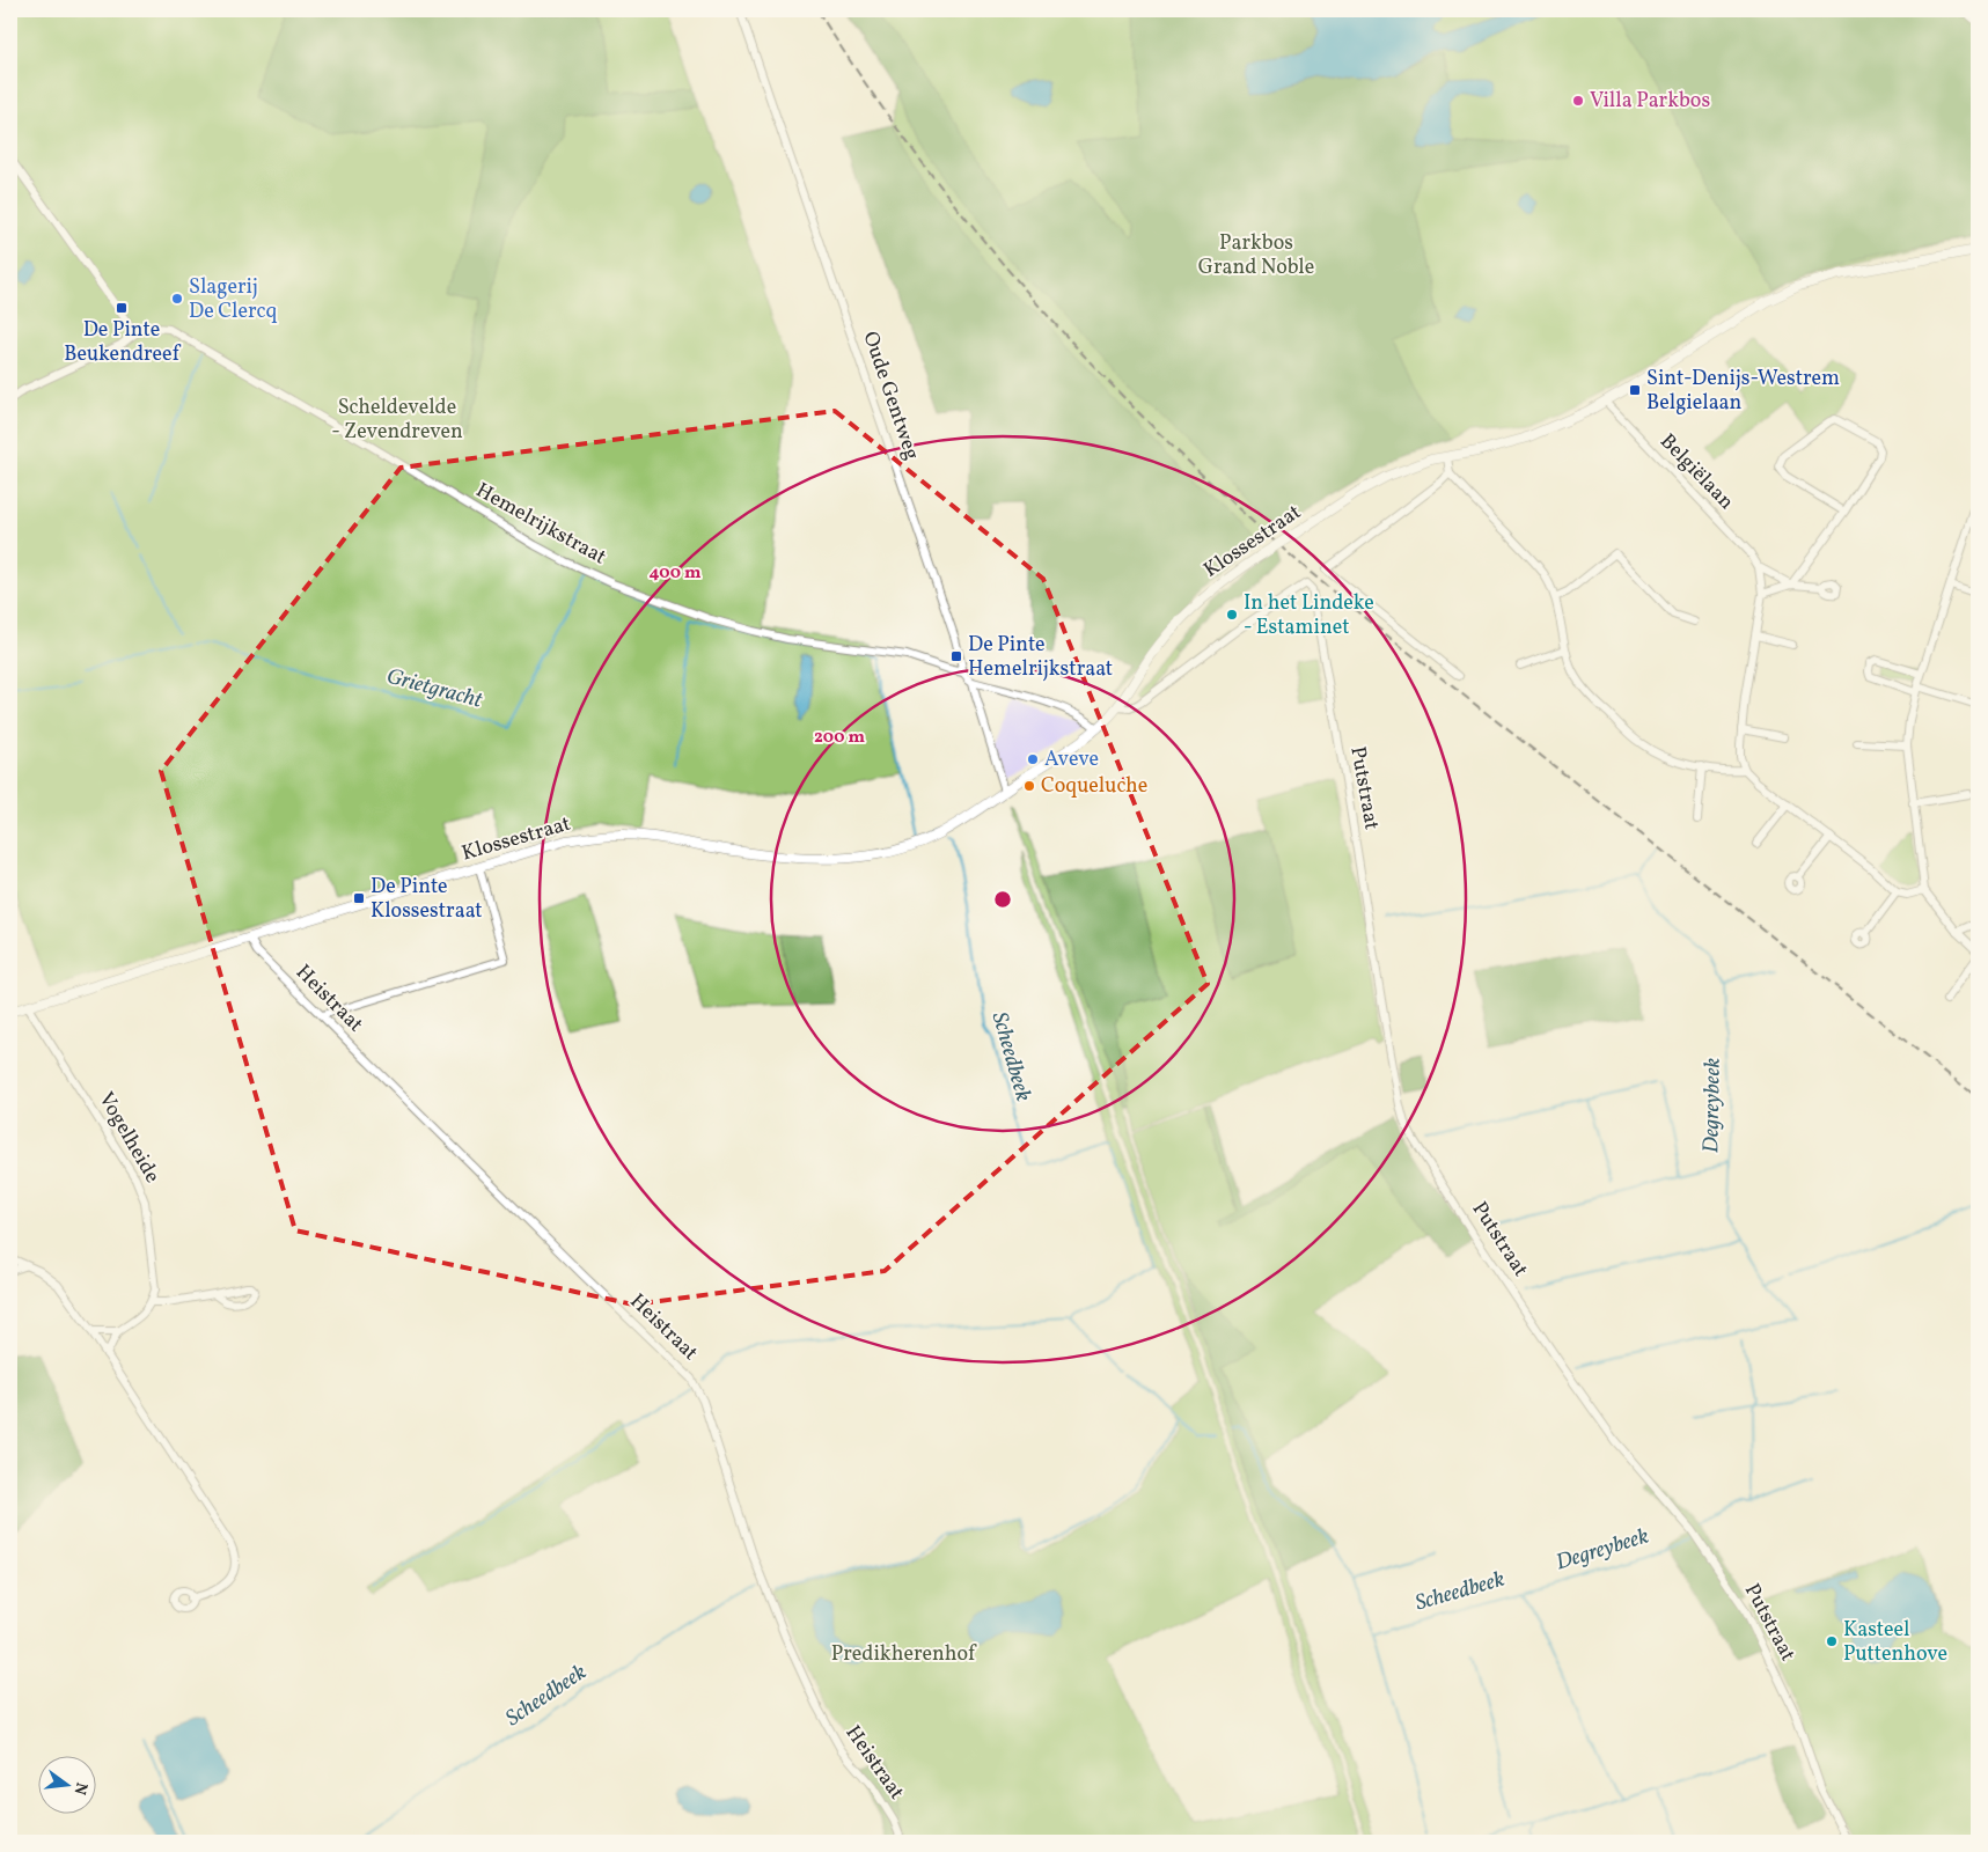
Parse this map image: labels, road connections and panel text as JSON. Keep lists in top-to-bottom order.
{
  "streets": {
    "street": [
      "Oude Gentweg",
      "Belgiëlaan",
      "Hemelrijkstraat",
      "Klossestraat",
      "Putstraat",
      "Heistraat",
      "Vogelheide"
    ]
  },
  "crossings": [
    ["Oude Gentweg", "Hemelrijkstraat"],
    ["Belgiëlaan", "Klossestraat"],
    ["Klossestraat", "Putstraat"],
    ["Klossestraat", "Heistraat"],
    ["Klossestraat", "Vogelheide"]
  ],
  "water": ["Grietgracht", "Scheedbeek", "Degreybeek"],
  "parks": ["Parkbos Grand Noble", "Scheldevelde - Zevendreven", "Predikherenhof"],
  "places": {
    "other": [
      "Villa Parkbos",
      "Slagerij De Clercq",
      "In het Lindeke - Estaminet",
      "Aveve",
      "Coqueluche",
      "Kasteel Puttenhove"
    ],
    "transit": [
      "De Pinte Beukendreef",
      "Sint-Denijs-Westrem Belgielaan",
      "De Pinte Hemelrijkstraat",
      "De Pinte Klossestraat"
    ]
  },
  "north": "right",
  "rings": ["400 m", "200 m"]
}
